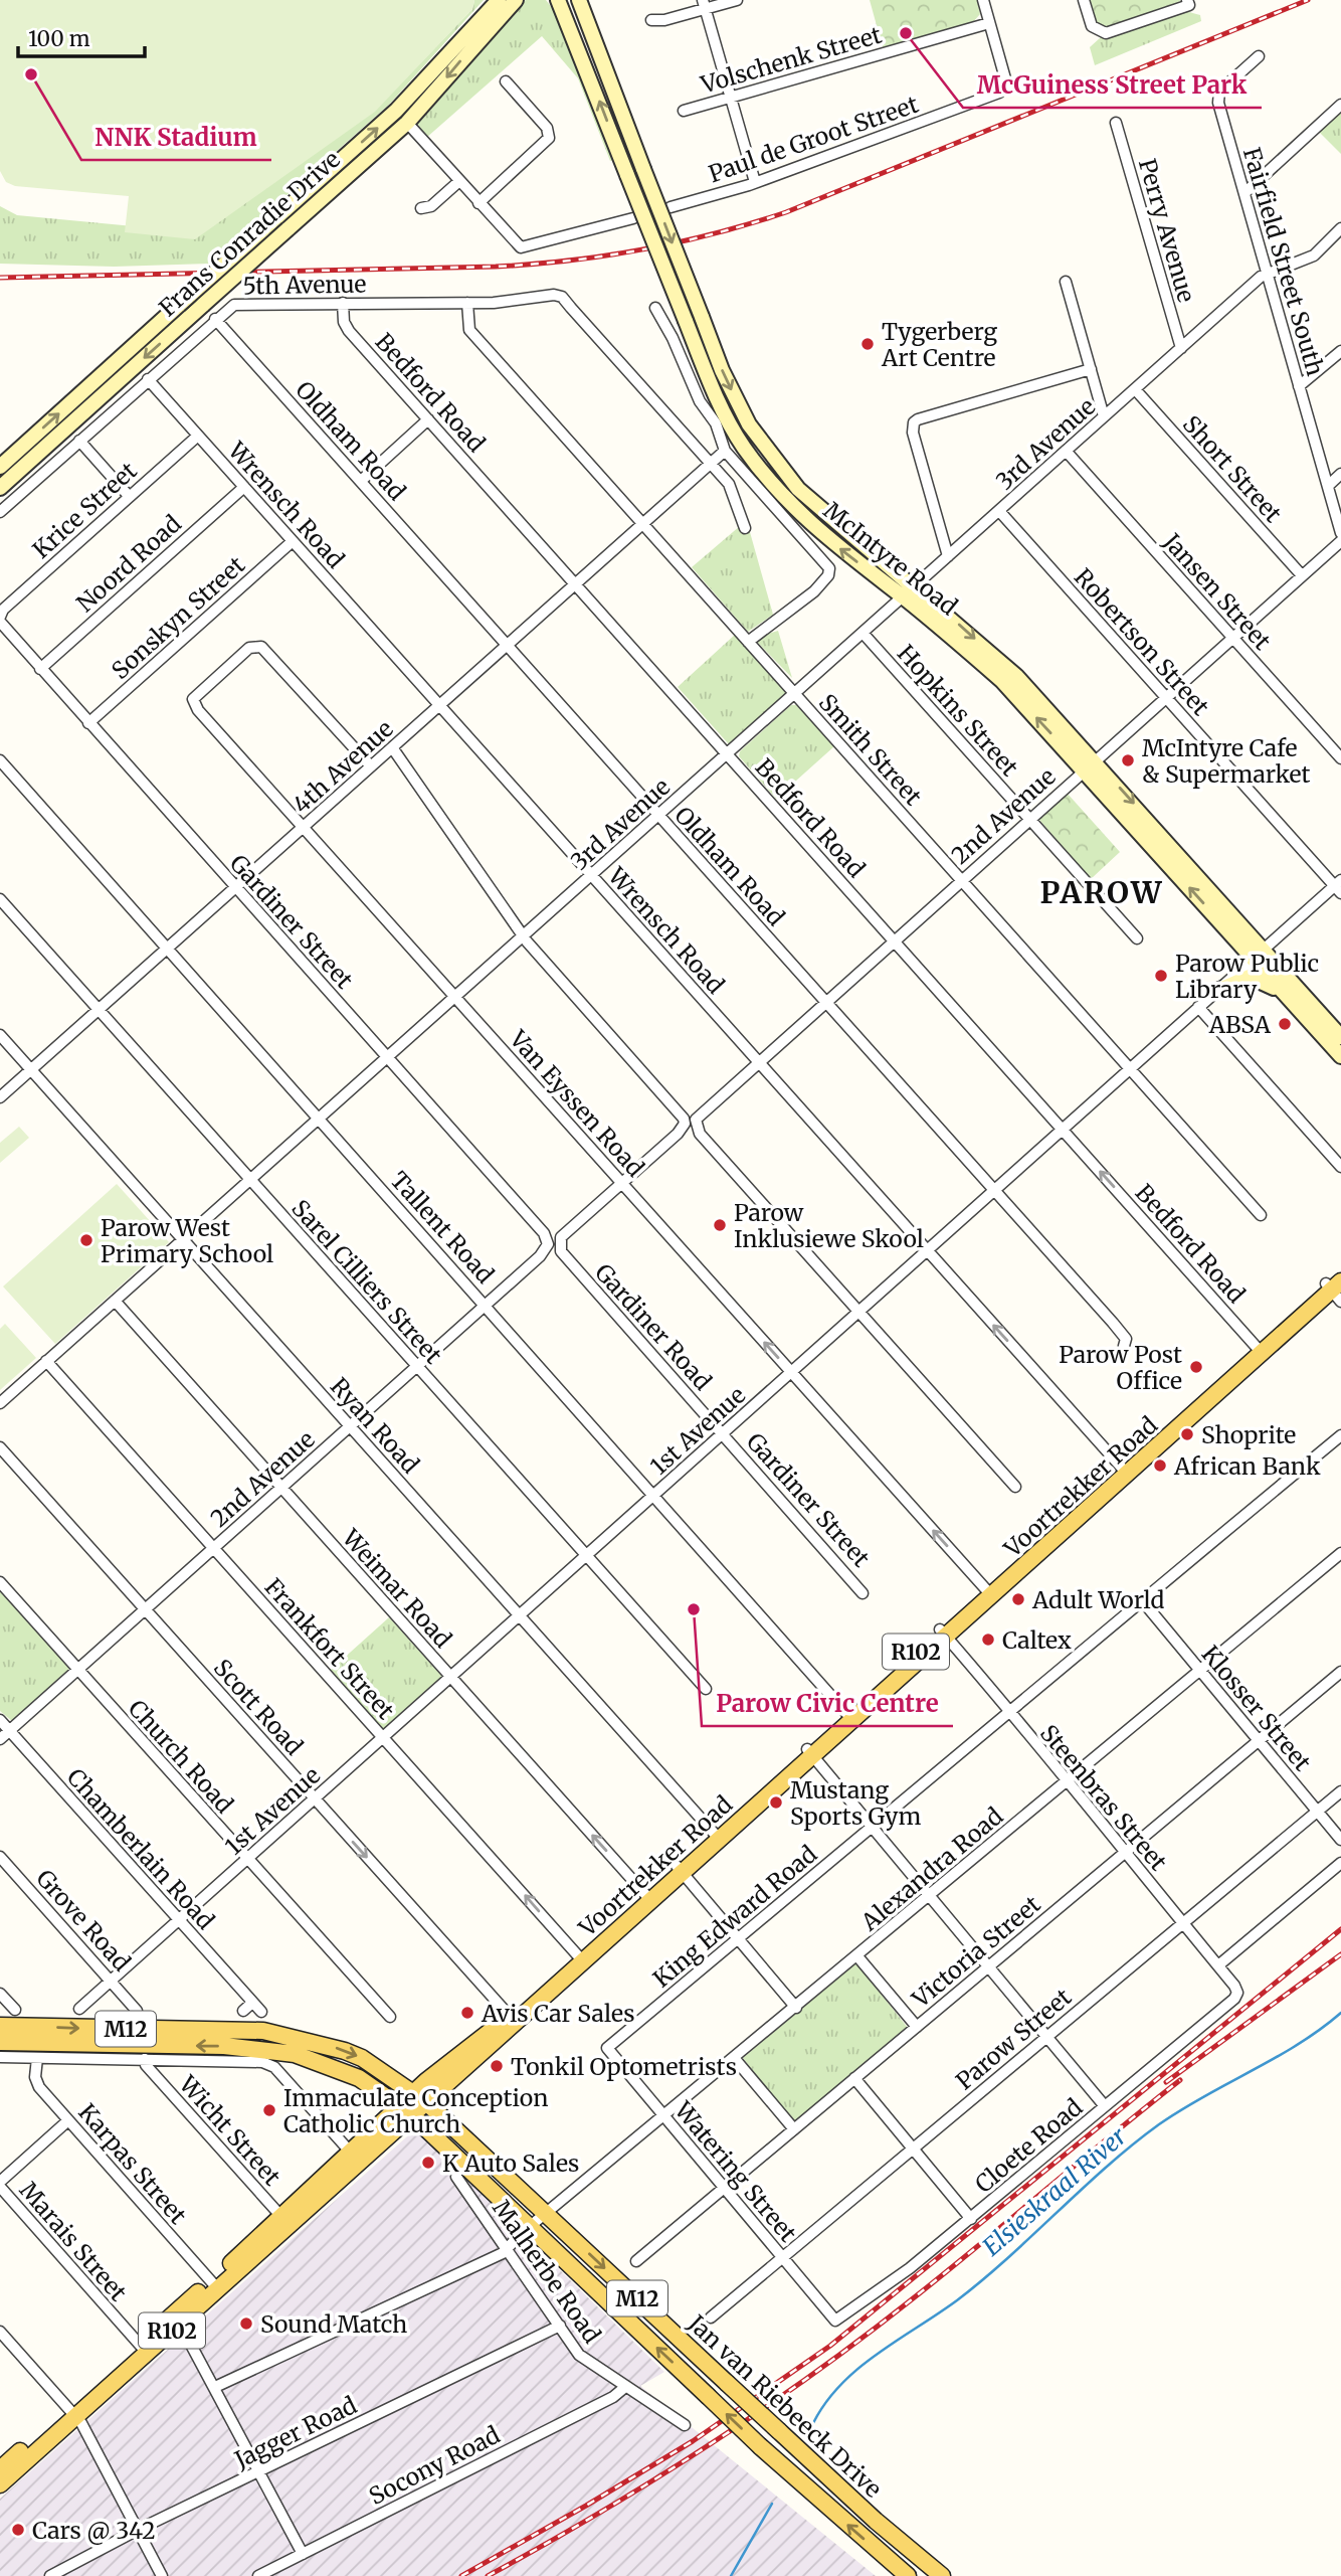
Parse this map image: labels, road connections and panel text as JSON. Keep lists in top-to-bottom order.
{
  "streets": {
    "main road": [
      "Frans Conradie Drive",
      "McIntyre Road",
      "Voortrekker Road",
      "R102",
      "M12",
      "Jan van Riebeeck Drive"
    ],
    "street": [
      "Volschenk Street",
      "Paul de Groot Street",
      "Perry Avenue",
      "Fairfield Street South",
      "5th Avenue",
      "Bedford Road",
      "Oldham Road",
      "3rd Avenue",
      "Short Street",
      "Wrensch Road",
      "Krice Street",
      "Noord Road",
      "Jansen Street",
      "Sonskyn Street",
      "Robertson Street",
      "Hopkins Street",
      "Smith Street",
      "4th Avenue",
      "2nd Avenue",
      "Gardiner Street",
      "Van Eyssen Road",
      "Tallent Road",
      "Sarel Cilliers Street",
      "Gardiner Road",
      "Ryan Road",
      "1st Avenue",
      "Weimar Road",
      "Frankfort Street",
      "Scott Road",
      "Klosser Street",
      "Church Road",
      "Steenbras Street",
      "Chamberlain Road",
      "Alexandra Road",
      "King Edward Road",
      "Grove Road",
      "Victoria Street",
      "Parow Street",
      "Wicht Street",
      "Cloete Road",
      "Karpas Street",
      "Watering Street",
      "Marais Street",
      "Malherbe Road",
      "Jagger Road",
      "Socony Road"
    ]
  },
  "crossings": [
    ["Volschenk Street", "Paul de Groot Street"],
    ["Perry Avenue", "3rd Avenue"],
    ["Fairfield Street South", "3rd Avenue"],
    ["5th Avenue", "Bedford Road"],
    ["5th Avenue", "Oldham Road"],
    ["5th Avenue", "Wrensch Road"],
    ["5th Avenue", "Smith Street"],
    ["5th Avenue", "4th Avenue"],
    ["Bedford Road", "3rd Avenue"],
    ["Bedford Road", "4th Avenue"],
    ["Bedford Road", "2nd Avenue"],
    ["Bedford Road", "1st Avenue"],
    ["Bedford Road", "Voortrekker Road"],
    ["Oldham Road", "3rd Avenue"],
    ["Oldham Road", "4th Avenue"],
    ["Oldham Road", "2nd Avenue"],
    ["Oldham Road", "1st Avenue"],
    ["3rd Avenue", "Short Street"],
    ["3rd Avenue", "Wrensch Road"],
    ["3rd Avenue", "McIntyre Road"],
    ["3rd Avenue", "Jansen Street"],
    ["3rd Avenue", "Robertson Street"],
    ["3rd Avenue", "Hopkins Street"],
    ["3rd Avenue", "Smith Street"],
    ["3rd Avenue", "Gardiner Street"],
    ["3rd Avenue", "Van Eyssen Road"],
    ["3rd Avenue", "Tallent Road"],
    ["3rd Avenue", "Sarel Cilliers Street"],
    ["3rd Avenue", "Ryan Road"],
    ["3rd Avenue", "Weimar Road"],
    ["3rd Avenue", "Frankfort Street"],
    ["Short Street", "2nd Avenue"],
    ["Wrensch Road", "Krice Street"],
    ["Wrensch Road", "Noord Road"],
    ["Wrensch Road", "Sonskyn Street"],
    ["Wrensch Road", "4th Avenue"],
    ["Wrensch Road", "2nd Avenue"],
    ["Wrensch Road", "1st Avenue"],
    ["Wrensch Road", "Voortrekker Road"],
    ["Krice Street", "Gardiner Street"],
    ["McIntyre Road", "2nd Avenue"],
    ["McIntyre Road", "1st Avenue"],
    ["Noord Road", "Gardiner Street"],
    ["Jansen Street", "2nd Avenue"],
    ["Sonskyn Street", "Gardiner Street"],
    ["Robertson Street", "2nd Avenue"],
    ["Robertson Street", "1st Avenue"],
    ["Hopkins Street", "2nd Avenue"],
    ["Smith Street", "4th Avenue"],
    ["Smith Street", "2nd Avenue"],
    ["Smith Street", "1st Avenue"],
    ["4th Avenue", "Gardiner Street"],
    ["4th Avenue", "Van Eyssen Road"],
    ["4th Avenue", "Tallent Road"],
    ["4th Avenue", "Sarel Cilliers Street"],
    ["4th Avenue", "Ryan Road"],
    ["2nd Avenue", "Gardiner Street"],
    ["2nd Avenue", "Van Eyssen Road"],
    ["2nd Avenue", "Tallent Road"],
    ["2nd Avenue", "Sarel Cilliers Street"],
    ["2nd Avenue", "Gardiner Road"],
    ["2nd Avenue", "Ryan Road"],
    ["2nd Avenue", "Weimar Road"],
    ["2nd Avenue", "Frankfort Street"],
    ["2nd Avenue", "Scott Road"],
    ["2nd Avenue", "Church Road"],
    ["2nd Avenue", "Chamberlain Road"],
    ["Gardiner Street", "Gardiner Road"],
    ["Gardiner Street", "1st Avenue"],
    ["Van Eyssen Road", "1st Avenue"],
    ["Van Eyssen Road", "Voortrekker Road"],
    ["Tallent Road", "1st Avenue"],
    ["Tallent Road", "Voortrekker Road"],
    ["Sarel Cilliers Street", "1st Avenue"],
    ["Gardiner Road", "1st Avenue"],
    ["Ryan Road", "1st Avenue"],
    ["Ryan Road", "Voortrekker Road"],
    ["1st Avenue", "Weimar Road"],
    ["1st Avenue", "Frankfort Street"],
    ["1st Avenue", "Scott Road"],
    ["1st Avenue", "Church Road"],
    ["1st Avenue", "Chamberlain Road"],
    ["1st Avenue", "Grove Road"],
    ["Voortrekker Road", "Weimar Road"],
    ["Voortrekker Road", "Frankfort Street"],
    ["Voortrekker Road", "Scott Road"],
    ["Voortrekker Road", "Steenbras Street"],
    ["Voortrekker Road", "M12"],
    ["Voortrekker Road", "Wicht Street"],
    ["Voortrekker Road", "Karpas Street"],
    ["Voortrekker Road", "Marais Street"],
    ["Voortrekker Road", "Jan van Riebeeck Drive"],
    ["Klosser Street", "Alexandra Road"],
    ["Klosser Street", "King Edward Road"],
    ["Klosser Street", "Victoria Street"],
    ["Klosser Street", "Parow Street"],
    ["Steenbras Street", "Alexandra Road"],
    ["Steenbras Street", "King Edward Road"],
    ["Steenbras Street", "Victoria Street"],
    ["Steenbras Street", "Parow Street"],
    ["Steenbras Street", "Cloete Road"],
    ["Alexandra Road", "Watering Street"],
    ["Alexandra Road", "Malherbe Road"],
    ["Alexandra Road", "Jan van Riebeeck Drive"],
    ["King Edward Road", "Watering Street"],
    ["Victoria Street", "Watering Street"],
    ["M12", "Jan van Riebeeck Drive"],
    ["Parow Street", "Watering Street"],
    ["Cloete Road", "Watering Street"],
    ["Malherbe Road", "Jagger Road"],
    ["Malherbe Road", "Socony Road"]
  ],
  "one_way": [
    "Van Eyssen Road",
    "Weimar Road",
    "Frankfort Street",
    "Scott Road"
  ],
  "districts": ["PAROW"],
  "water": ["Elsieskraal River"],
  "places": [
    "McGuiness Street Park",
    "NNK Stadium",
    "Tygerberg Art Centre",
    "McIntyre Cafe & Supermarket",
    "Parow Public Library",
    "ABSA",
    "Parow Inklusiewe Skool",
    "Parow West Primary School",
    "Parow Post Office",
    "Shoprite",
    "African Bank",
    "Adult World",
    "Parow Civic Centre",
    "Caltex",
    "Mustang Sports Gym",
    "Avis Car Sales",
    "Tonkil Optometrists",
    "Immaculate Conception Catholic Church",
    "K Auto Sales",
    "Sound Match",
    "Cars @ 342"
  ],
  "scale_bar": "100 m"
}
